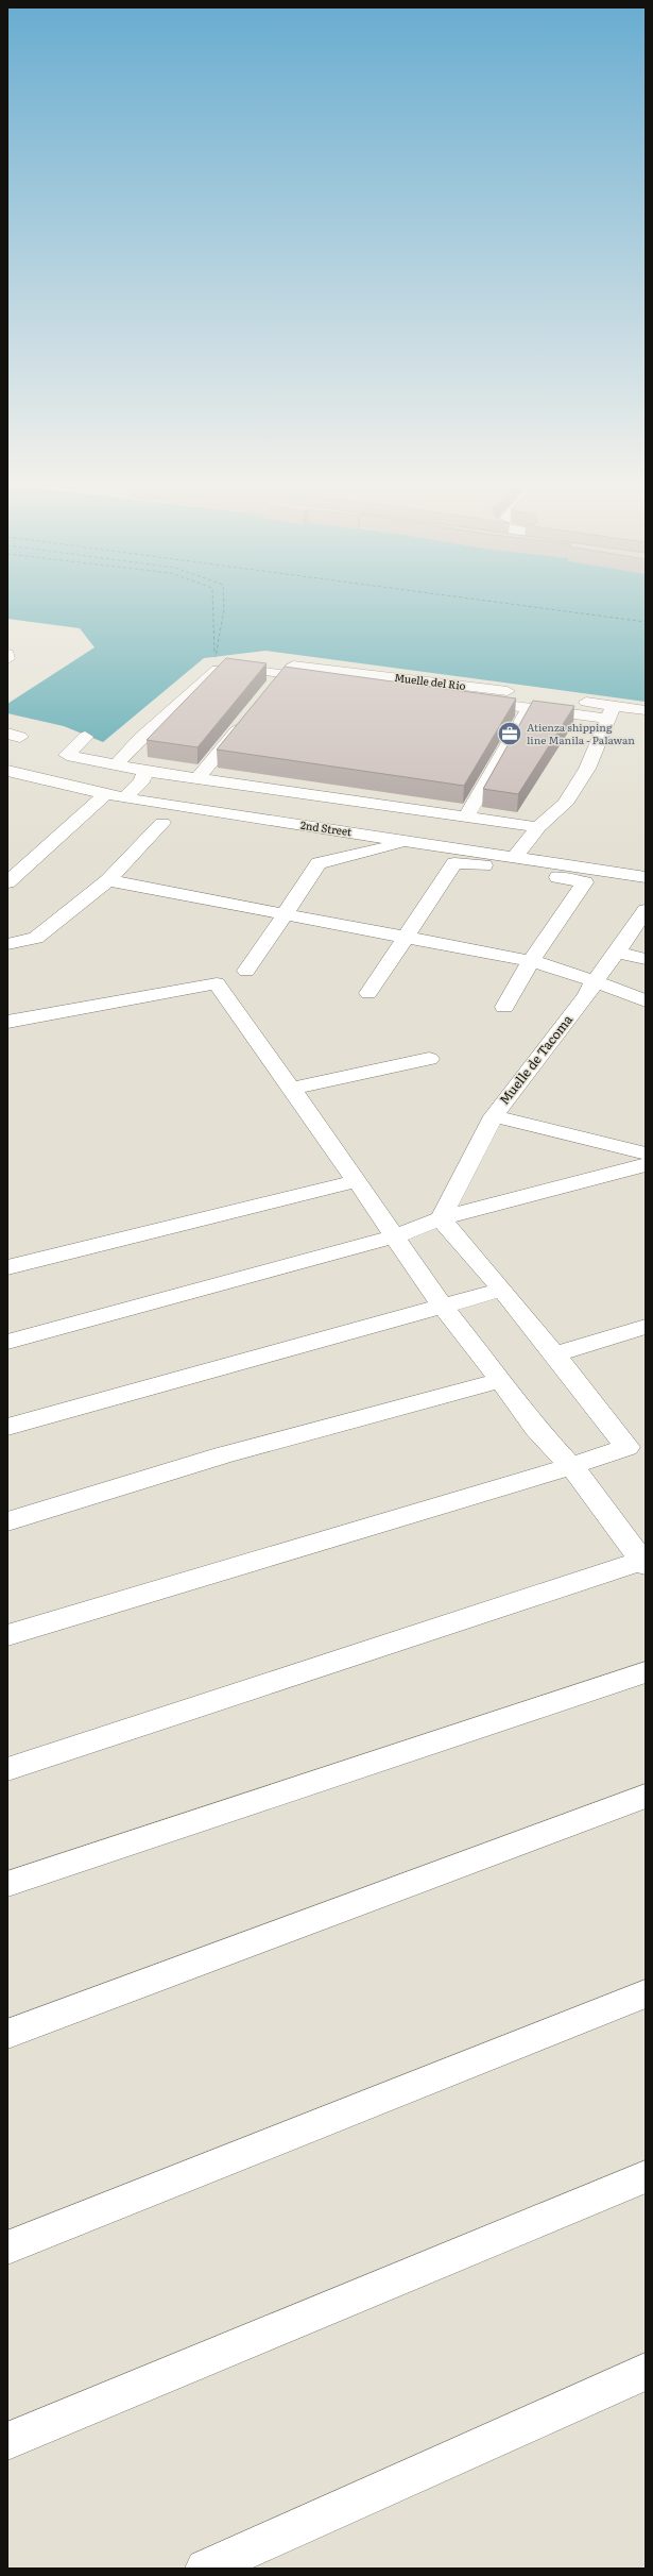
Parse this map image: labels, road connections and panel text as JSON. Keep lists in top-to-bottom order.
{
  "streets": {
    "street": ["Muelle del Rio", "2nd Street", "Muelle de Tacoma"]
  },
  "places": {
    "office": ["Atienza shipping line Manila - Palawan"]
  }
}
